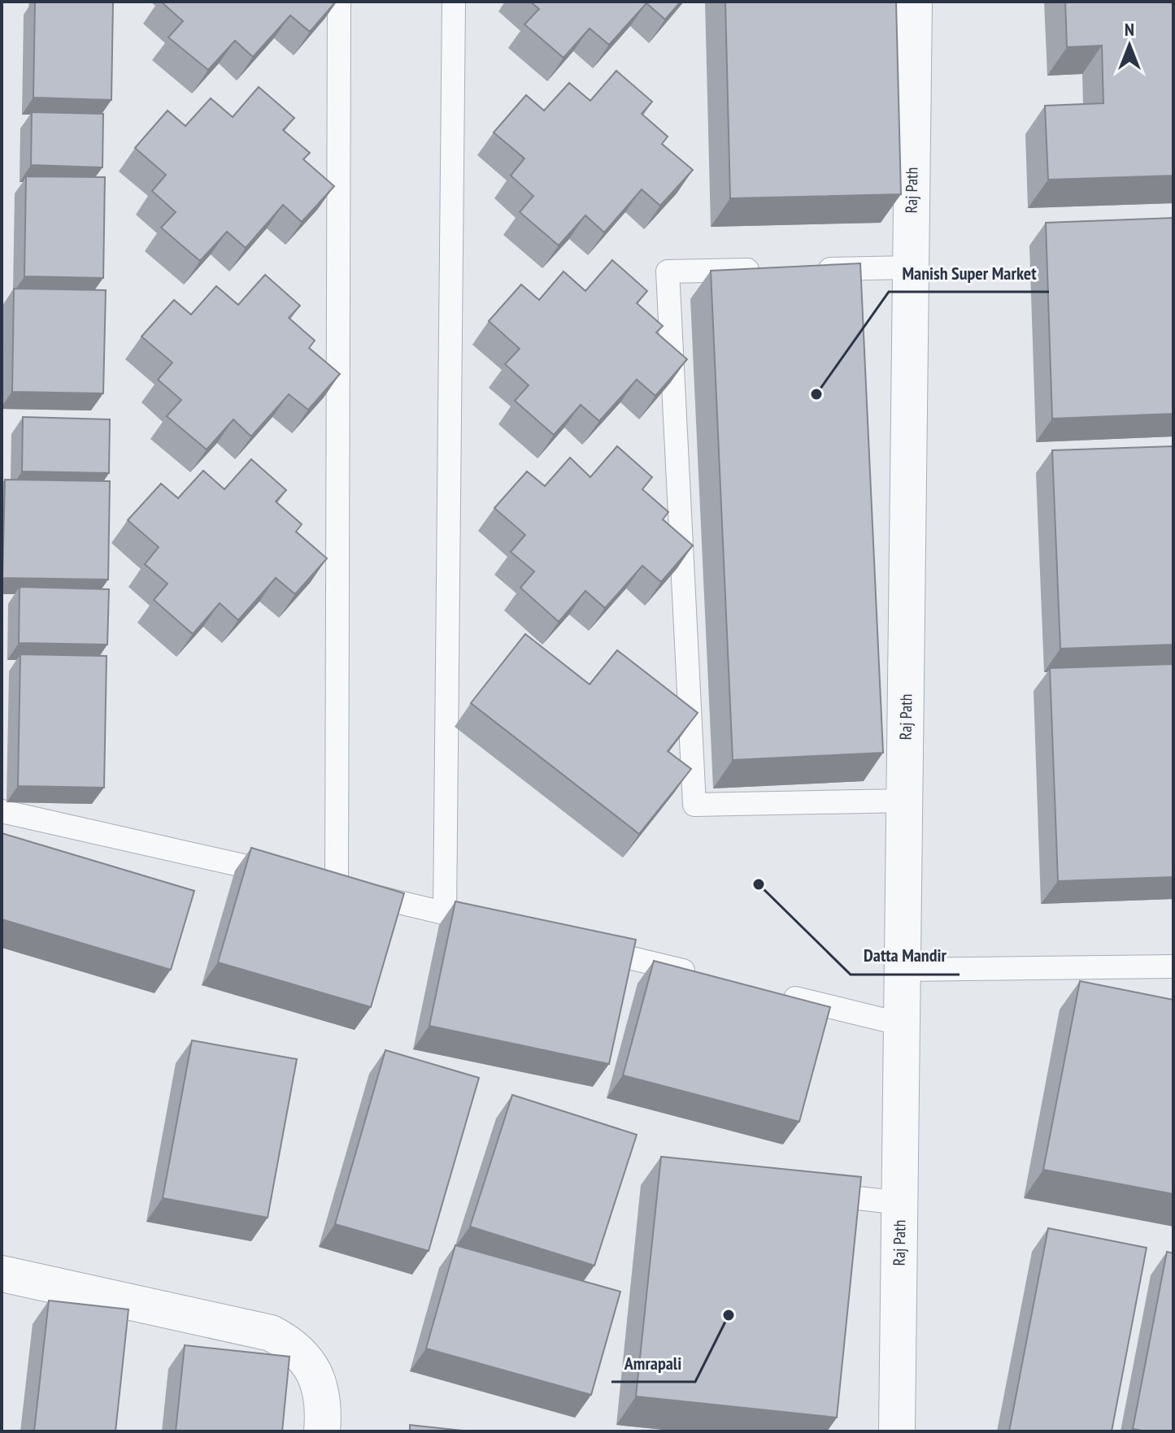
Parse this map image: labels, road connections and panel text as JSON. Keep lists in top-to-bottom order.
{
  "streets": {
    "street": ["Raj Path"]
  },
  "places": ["Manish Super Market", "Datta Mandir", "Amrapali"],
  "north": "top"
}
